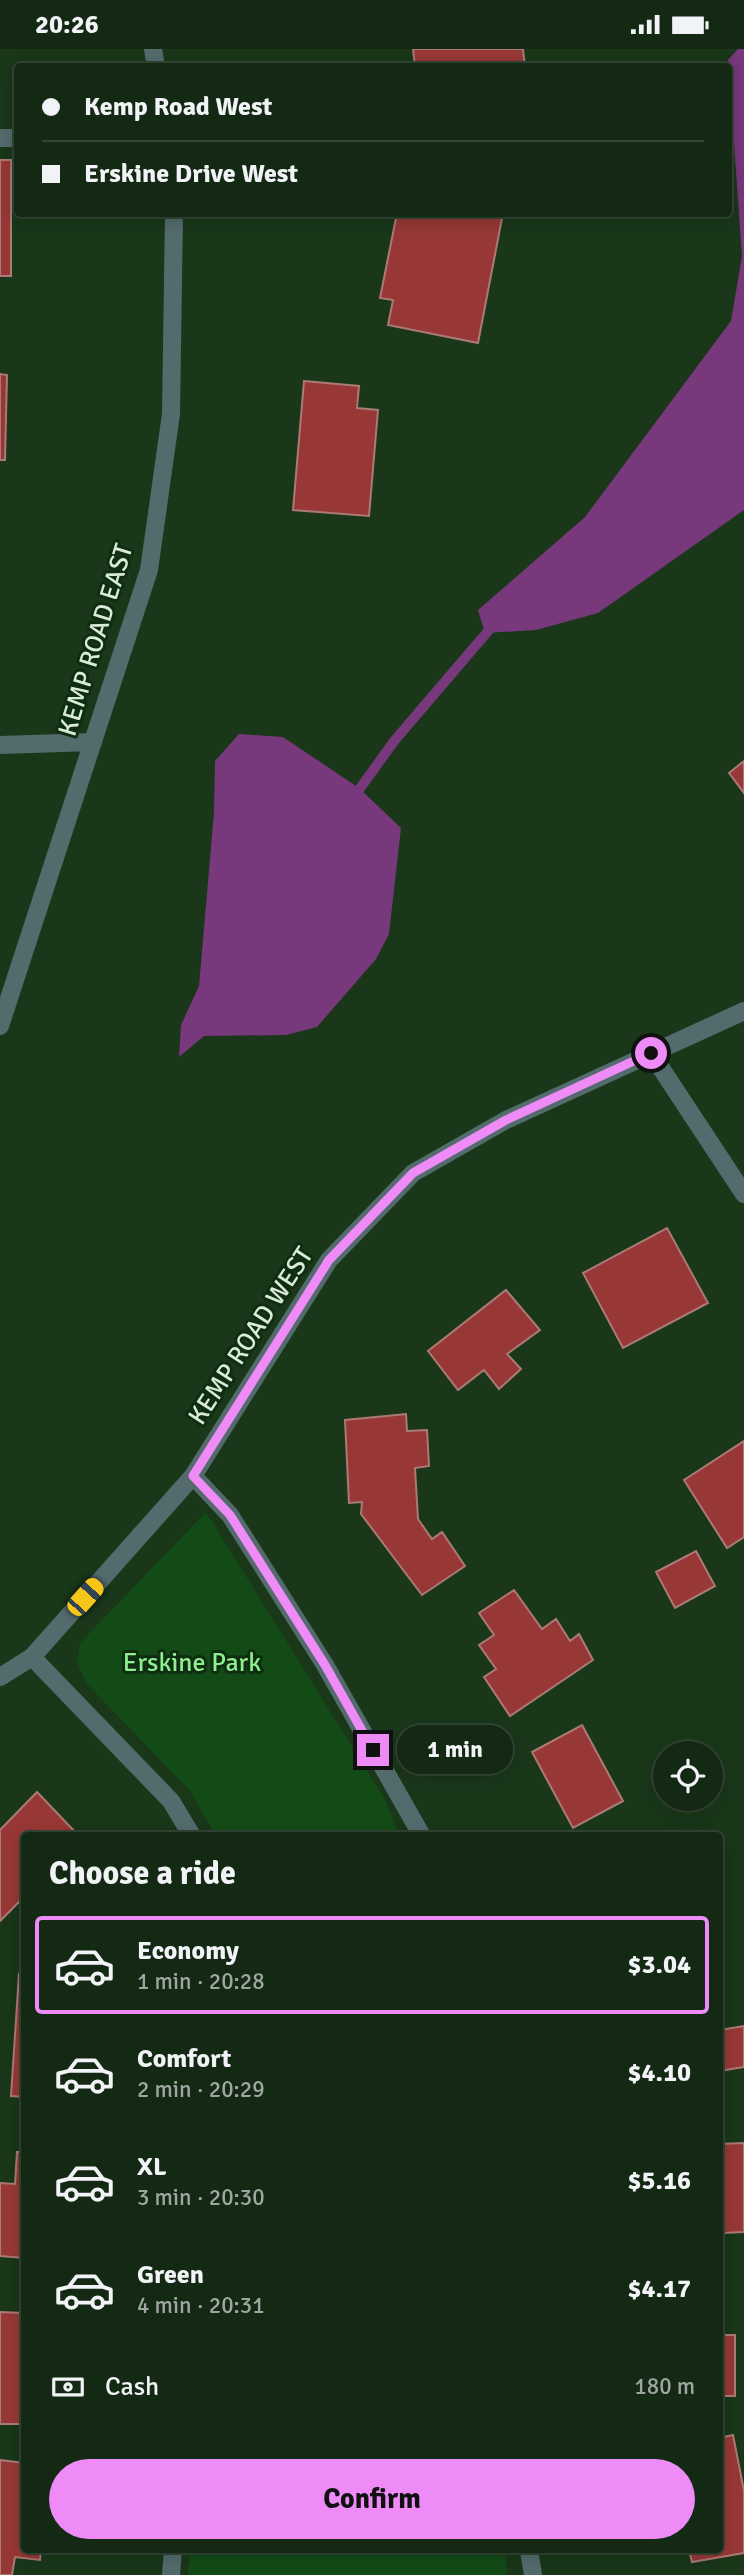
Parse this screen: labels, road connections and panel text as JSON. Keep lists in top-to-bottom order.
{
  "streets": {
    "street": ["KEMP ROAD EAST", "KEMP ROAD WEST"]
  },
  "parks": ["Erskine Park"],
  "page": {
    "status": "20:26",
    "banner": ["Kemp Road West", "Erskine Drive West"],
    "bubble": "1 min",
    "heading": "Choose a ride",
    "list": [
      {
        "name": "Economy",
        "note": "1 min · 20:28",
        "value": "$3.04"
      },
      {
        "name": "Comfort",
        "note": "2 min · 20:29",
        "value": "$4.10"
      },
      {
        "name": "XL",
        "note": "3 min · 20:30",
        "value": "$5.16"
      },
      {
        "name": "Green",
        "note": "4 min · 20:31",
        "value": "$4.17"
      }
    ],
    "pay": ["Cash", "180 m"],
    "buttons": "Confirm"
  }
}
